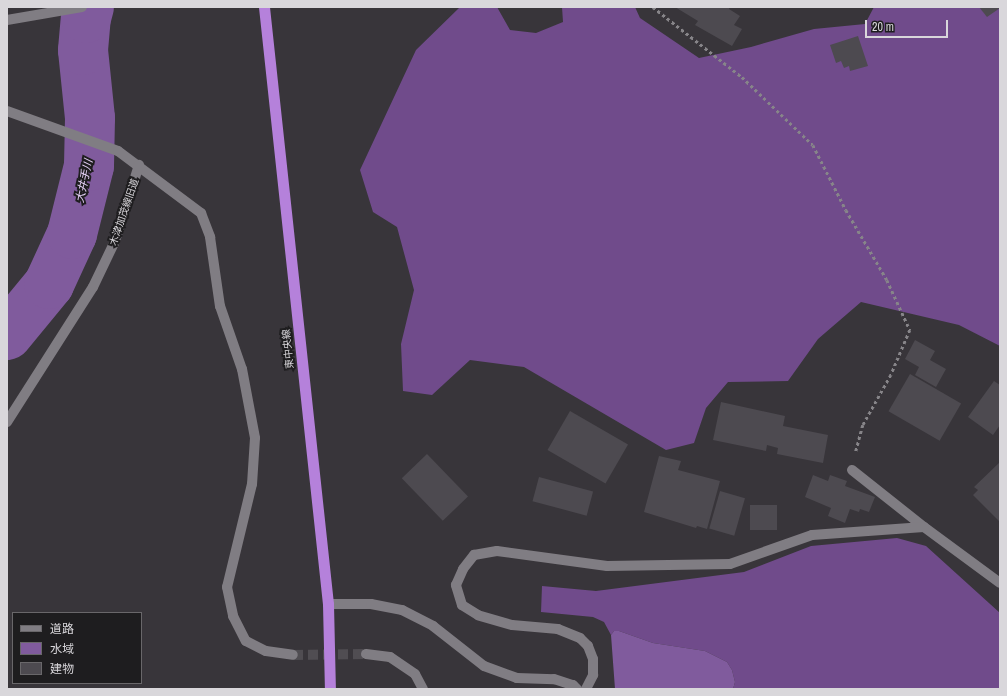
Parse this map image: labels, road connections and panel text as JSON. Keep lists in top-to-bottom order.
{
  "streets": {
    "highway": ["東中央線"],
    "street": ["木津加茂線旧道"]
  },
  "water": ["大井手川"],
  "legend": ["道路", "水域", "建物"],
  "scale_bar": "20 m"
}
